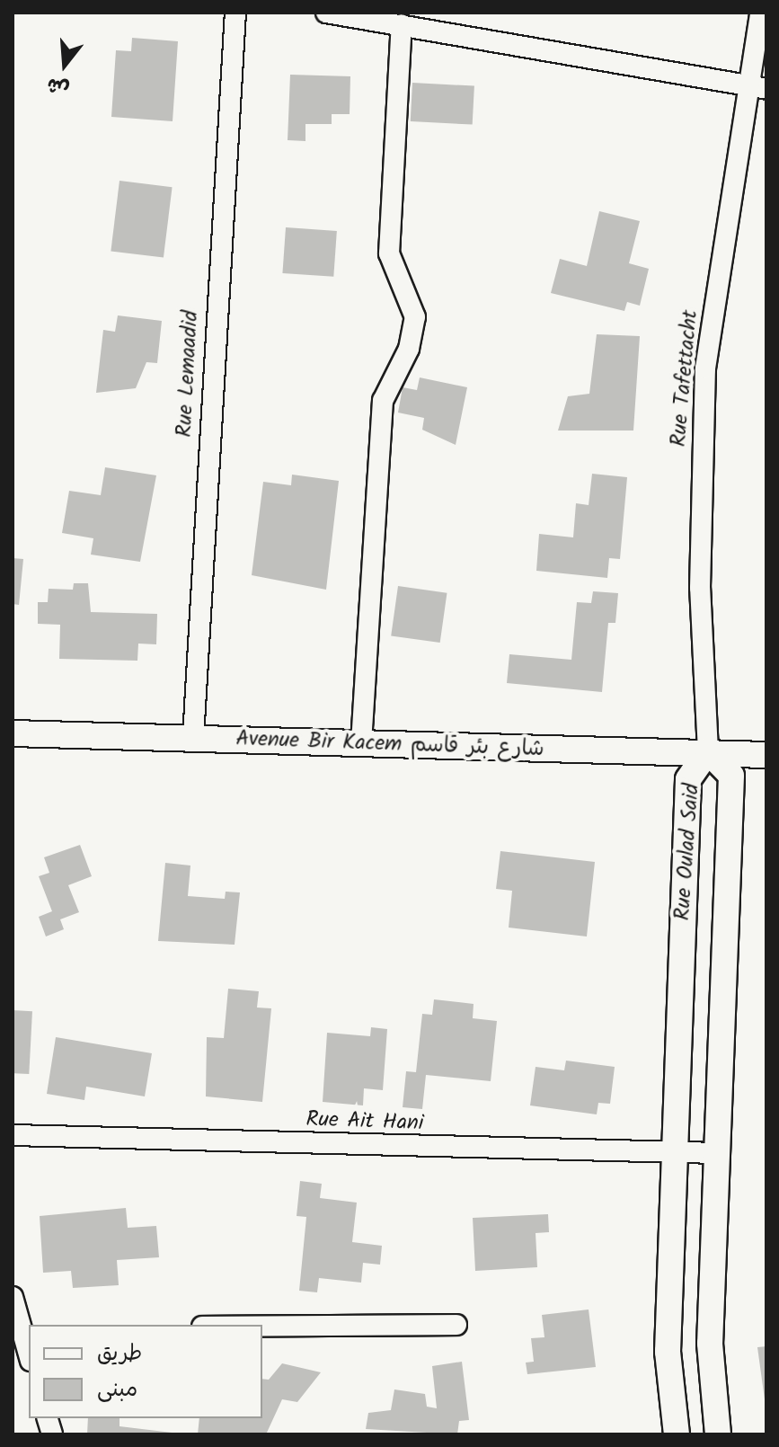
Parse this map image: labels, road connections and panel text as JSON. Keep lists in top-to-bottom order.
{
  "streets": {
    "street": [
      "Rue Lemaadid",
      "Rue Tafettacht",
      "Avenue Bir Kacem شارع بئر قاسم",
      "Rue Oulad Said",
      "Rue Ait Hani"
    ]
  },
  "crossings": [
    ["Rue Lemaadid", "Avenue Bir Kacem شارع بئر قاسم"],
    ["Rue Tafettacht", "Avenue Bir Kacem شارع بئر قاسم"],
    ["Rue Tafettacht", "Rue Oulad Said"],
    ["Avenue Bir Kacem شارع بئر قاسم", "Rue Oulad Said"],
    ["Rue Oulad Said", "Rue Ait Hani"]
  ],
  "legend": ["طريق", "مبنى"],
  "north": "bottom"
}
